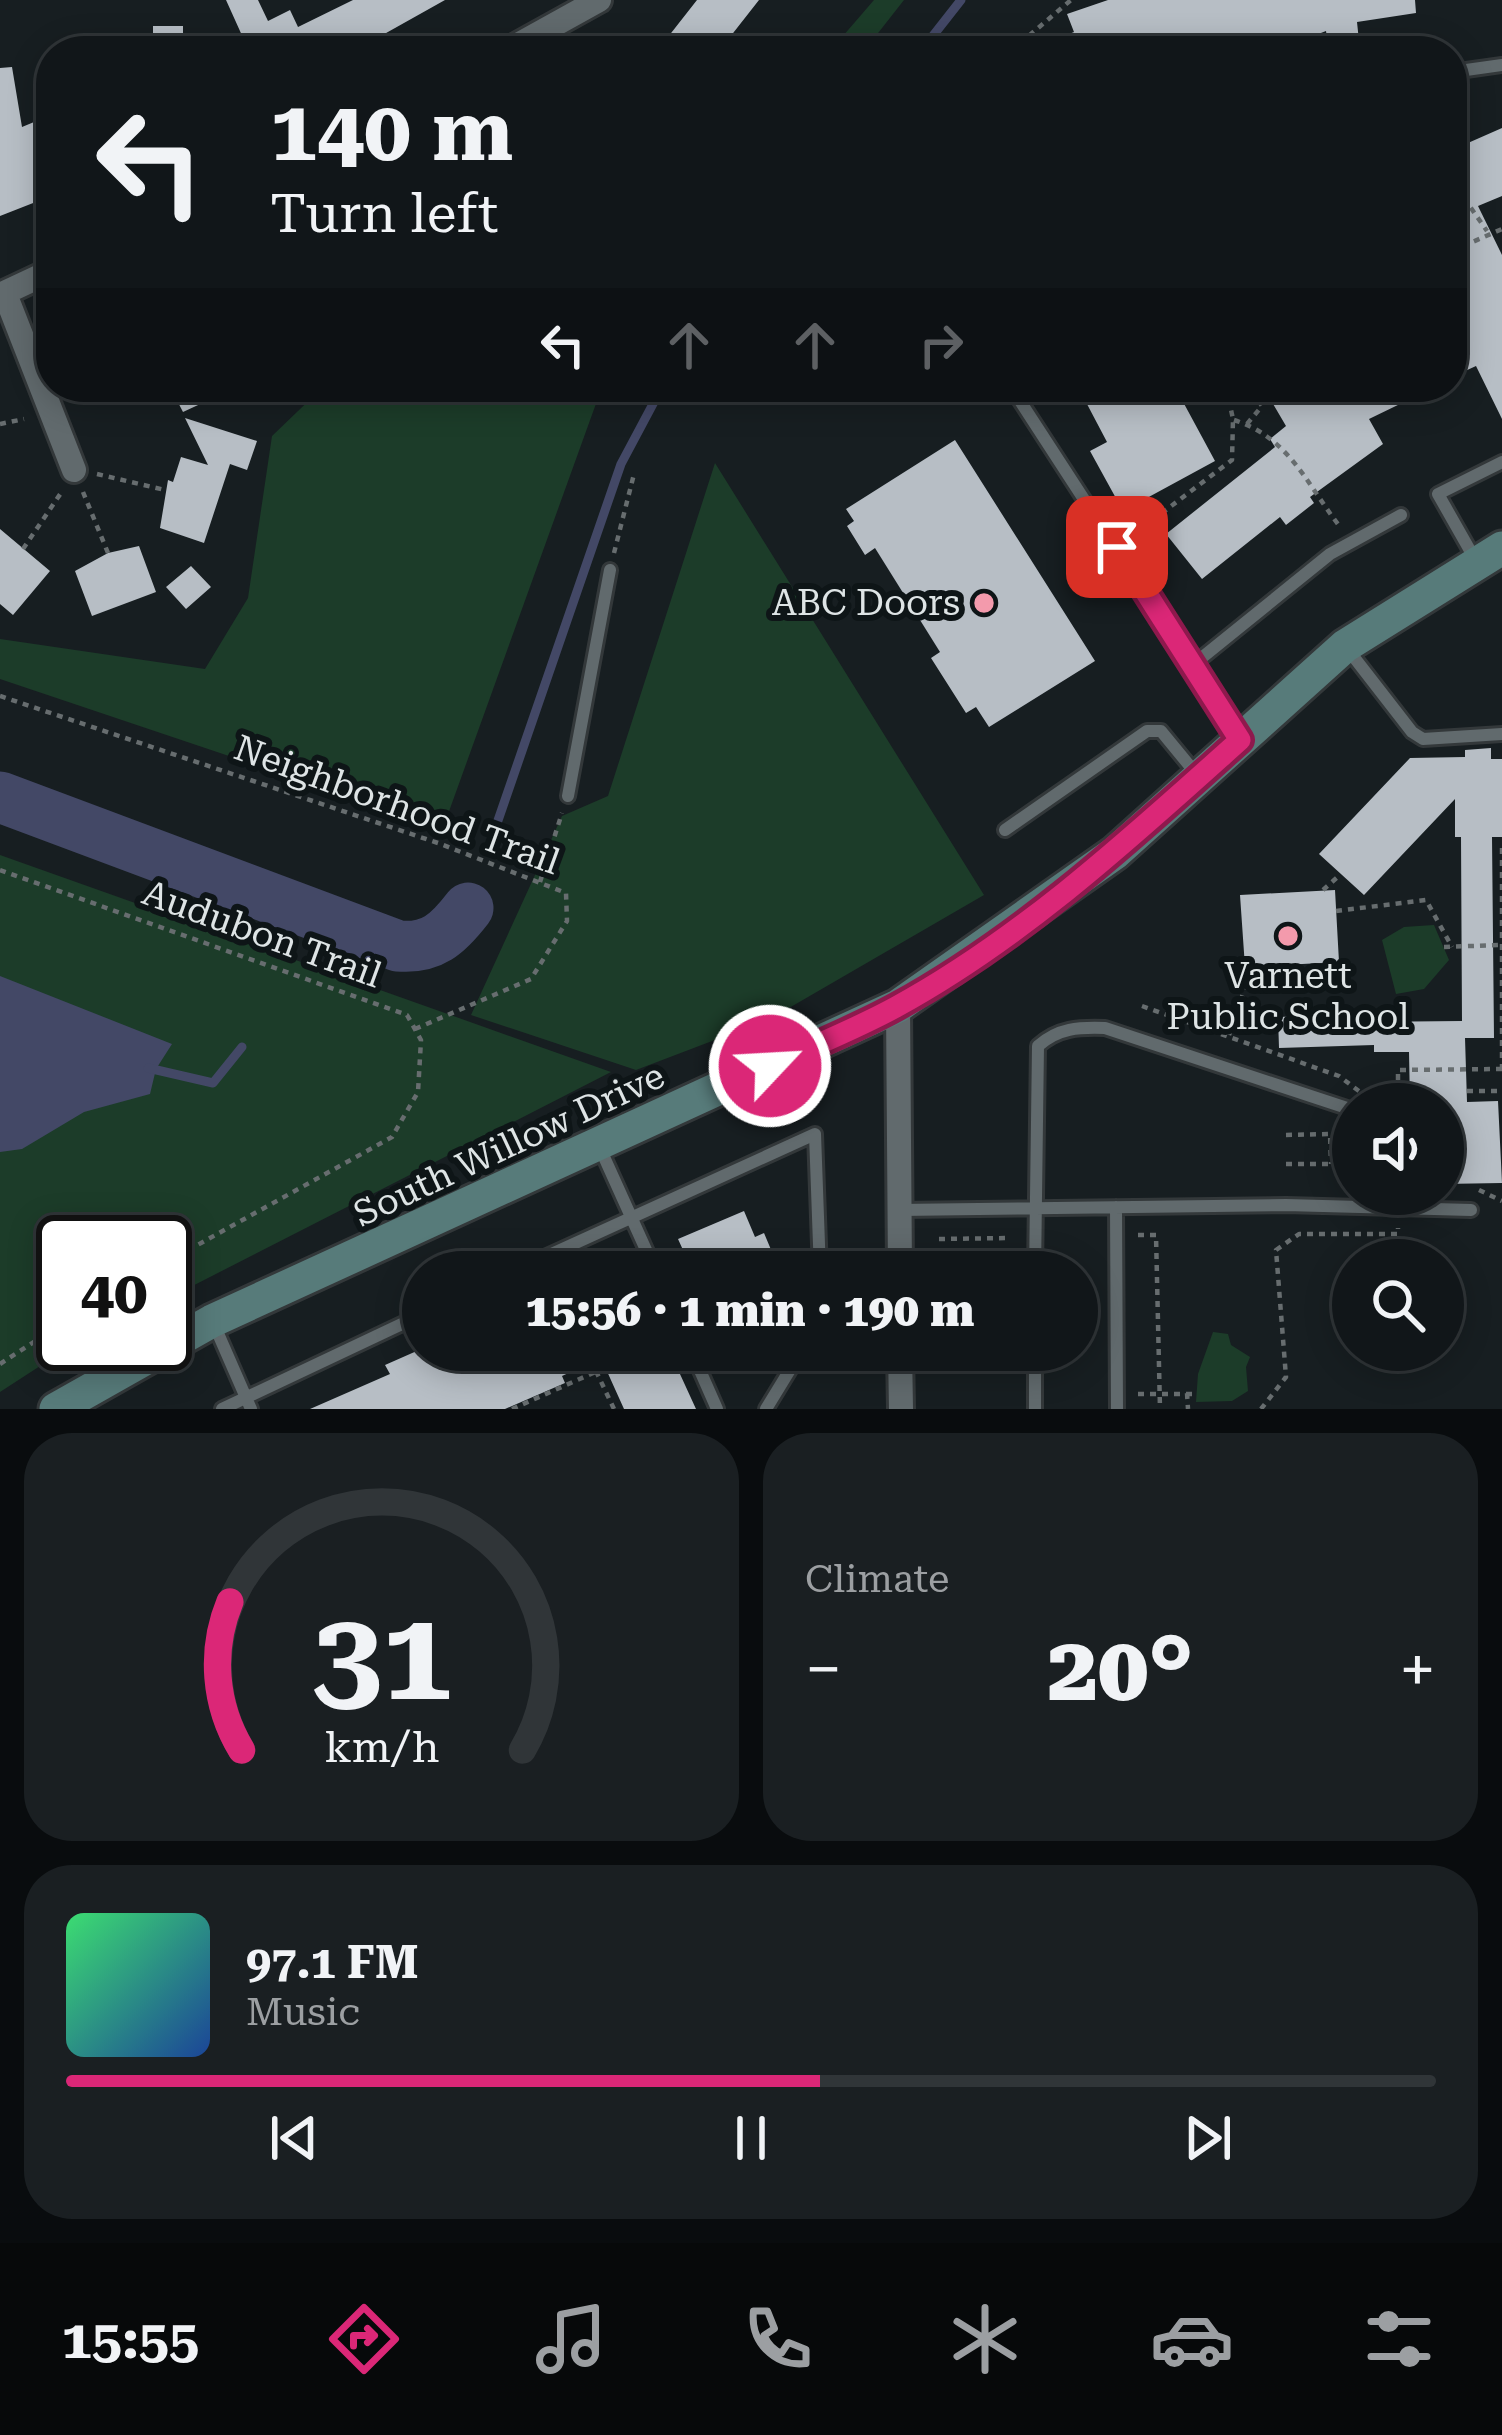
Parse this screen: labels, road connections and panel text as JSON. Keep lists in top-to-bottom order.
{
  "streets": {
    "street": ["South Willow Drive"],
    "path": ["Neighborhood Trail", "Audubon Trail"]
  },
  "crossings": [
    ["Neighborhood Trail", "Audubon Trail"]
  ],
  "places": ["ABC Doors", "Varnett Public School"],
  "page": {
    "turn": ["140 m", "Turn left"],
    "limit": "40",
    "trip": "15:56 · 1 min · 190 m",
    "tile": "Climate",
    "heat": ["−", "20°", "+"],
    "song": ["97.1 FM", "Music"],
    "tabs": "15:55",
    "gauge": ["31", "km/h"]
  }
}
